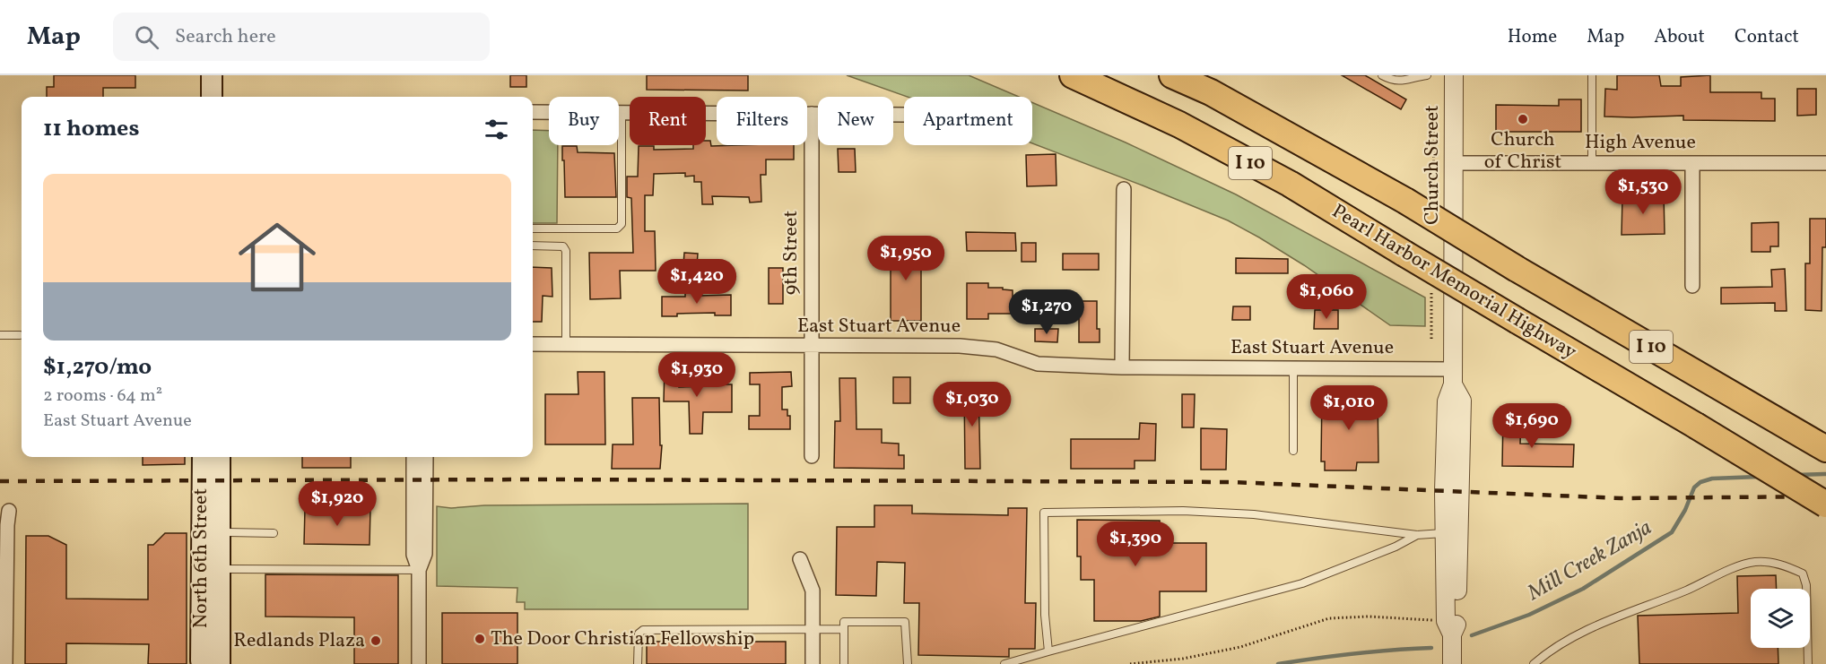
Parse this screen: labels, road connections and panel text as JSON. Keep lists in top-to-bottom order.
{
  "streets": {
    "highway": ["I 10", "Pearl Harbor Memorial Highway"],
    "main road": ["North 6th Street"],
    "street": [
      "High Avenue",
      "Church Street",
      "9th Street",
      "East Stuart Avenue"
    ]
  },
  "crossings": [
    ["High Avenue", "Church Street"],
    ["Church Street", "East Stuart Avenue"],
    ["9th Street", "East Stuart Avenue"]
  ],
  "water": ["Mill Creek Zanja"],
  "places": ["Church of Christ", "The Door Christian Fellowship", "Redlands Plaza"],
  "page": {
    "header": "Map",
    "search": "Search here",
    "nav": [
      "Home",
      "Map",
      "About",
      "Contact"
    ],
    "chip": [
      "Buy",
      "Rent",
      "Filters",
      "New",
      "Apartment"
    ],
    "heading": "11 homes",
    "list": [
      {
        "name": "$1,270/mo",
        "note": "2 rooms · 64 m² · East Stuart Avenue"
      }
    ],
    "price": [
      "$1,530",
      "$1,950",
      "$1,420",
      "$1,060",
      "$1,270",
      "$1,930",
      "$1,030",
      "$1,010",
      "$1,690",
      "$1,920",
      "$1,390"
    ]
  }
}
